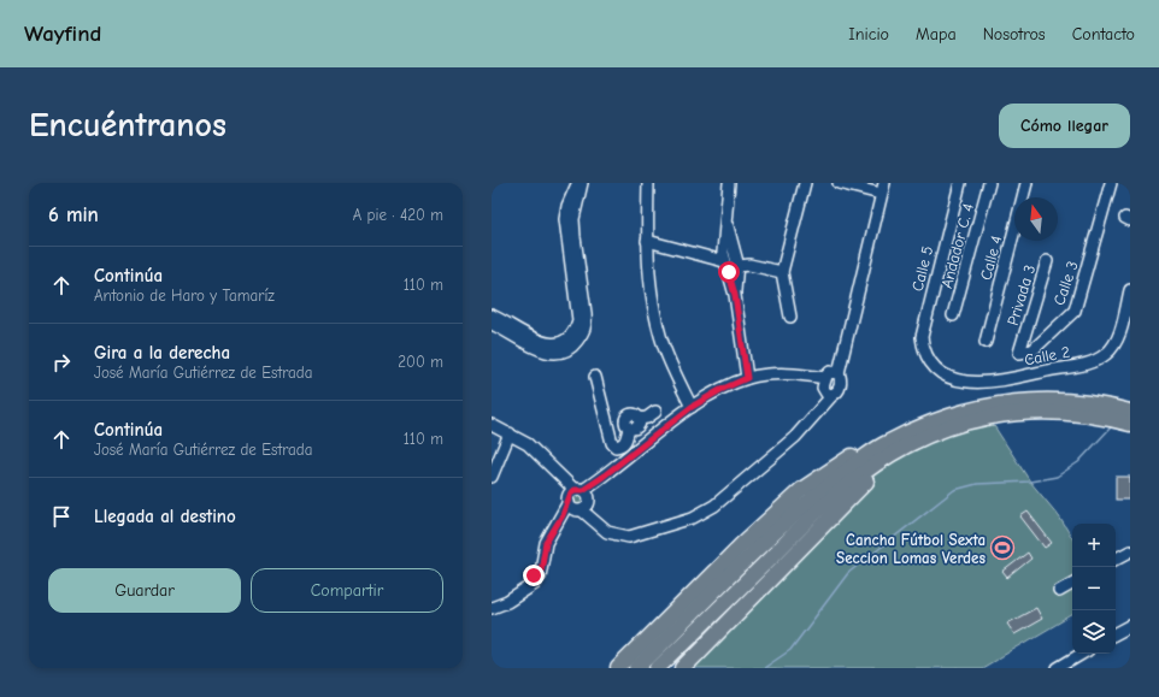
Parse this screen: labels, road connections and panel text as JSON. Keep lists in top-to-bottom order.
{
  "streets": {
    "street": [
      "Andador C. 4",
      "Calle 4",
      "Calle 5",
      "Calle 3",
      "Privada 3",
      "Calle 2"
    ]
  },
  "crossings": [
    ["Calle 5", "Calle 2"],
    ["Calle 3", "Privada 3"]
  ],
  "places": {
    "sports": ["Cancha Fútbol Sexta Seccion Lomas Verdes"]
  },
  "north": "top",
  "page": {
    "header": "Wayfind",
    "nav": [
      "Inicio",
      "Mapa",
      "Nosotros",
      "Contacto"
    ],
    "buttons": [
      "Cómo llegar",
      ["Guardar", "Compartir"]
    ],
    "title": "Encuéntranos",
    "heading": ["6 min", "A pie · 420 m"],
    "list": [
      ["Continúa", "Antonio de Haro y Tamaríz", "110 m"],
      ["Gira a la derecha", "José María Gutiérrez de Estrada", "200 m"],
      ["Continúa", "José María Gutiérrez de Estrada", "110 m"],
      "Llegada al destino"
    ],
    "map_buttons": ["+", "−"]
  }
}
